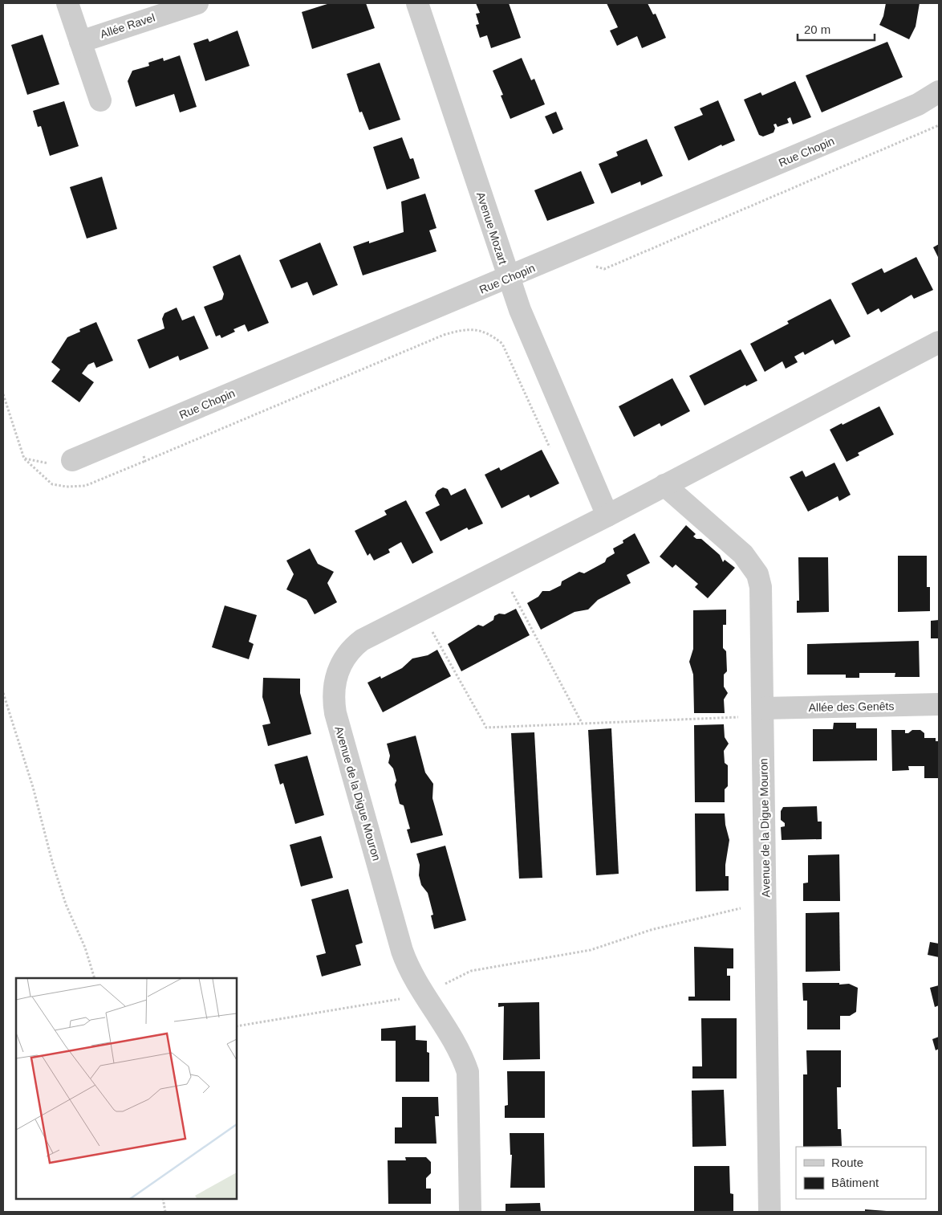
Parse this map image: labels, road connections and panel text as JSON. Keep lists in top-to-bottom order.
{
  "streets": {
    "street": [
      "Allée Ravel",
      "Rue Chopin",
      "Avenue Mozart",
      "Allée des Genêts",
      "Avenue de la Digue Mouron"
    ]
  },
  "crossings": [
    ["Rue Chopin", "Avenue Mozart"],
    ["Avenue Mozart", "Avenue de la Digue Mouron"],
    ["Allée des Genêts", "Avenue de la Digue Mouron"]
  ],
  "legend": ["Route", "Bâtiment"],
  "scale_bar": "20 m"
}
